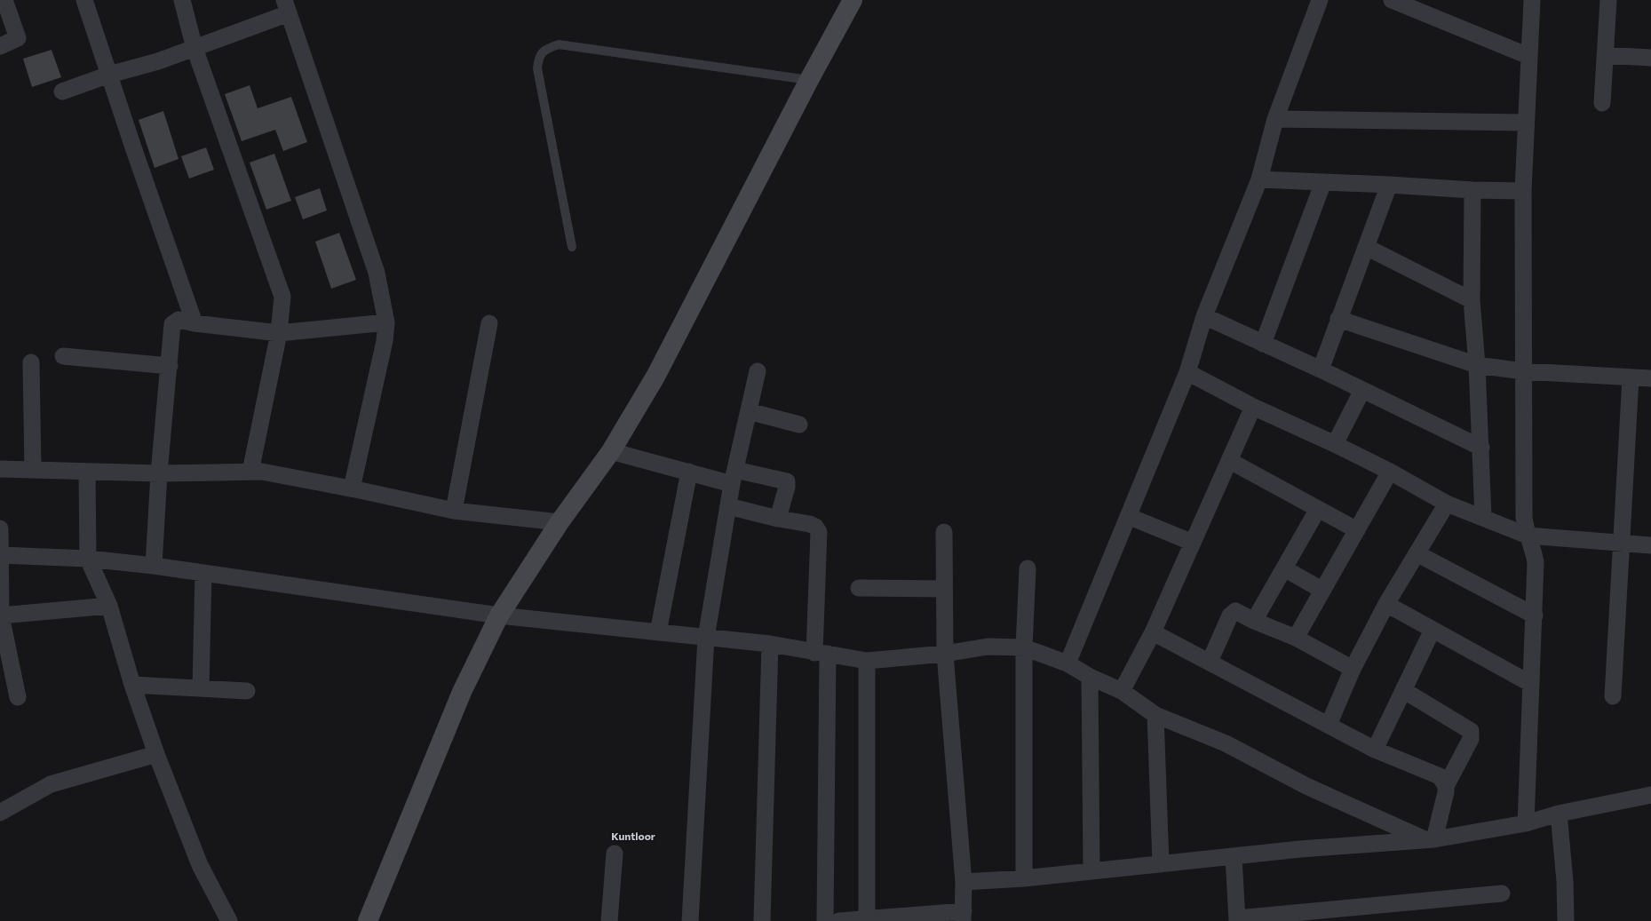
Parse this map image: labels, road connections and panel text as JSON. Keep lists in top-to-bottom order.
{
  "districts": ["Kuntloor"]
}
